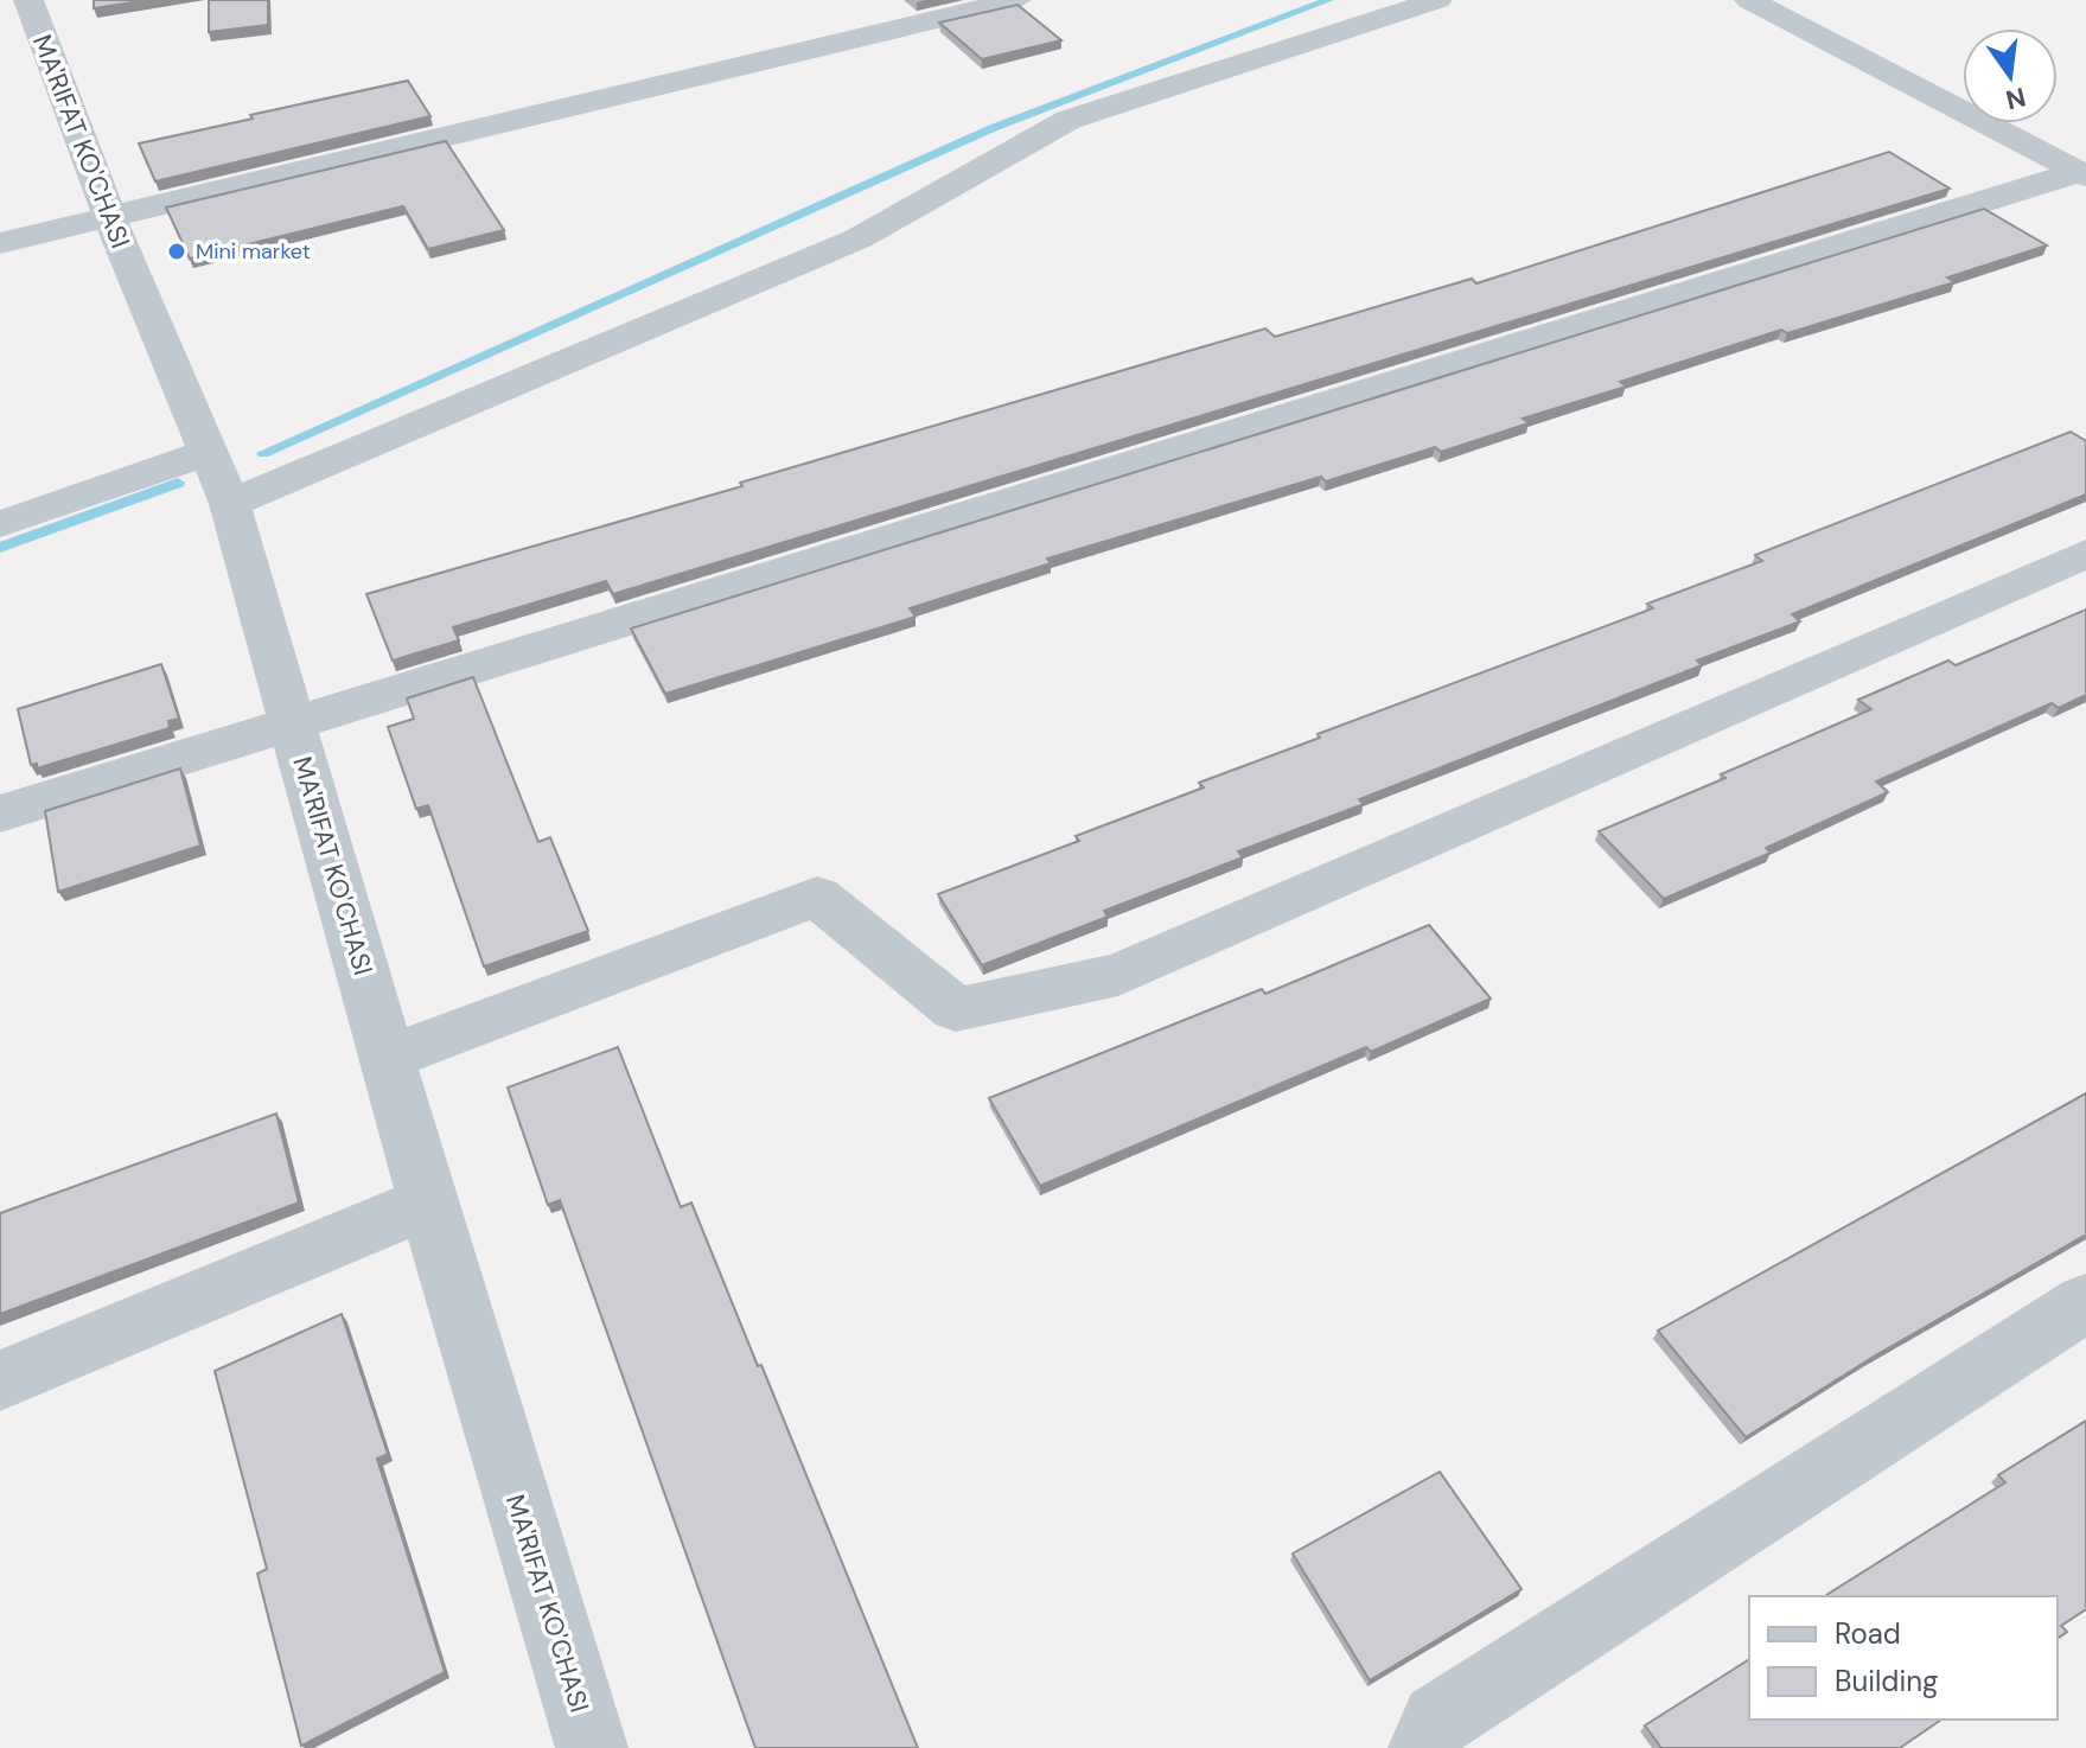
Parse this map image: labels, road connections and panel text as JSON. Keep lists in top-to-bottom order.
{
  "streets": {
    "street": ["MA'RIFAT KO'CHASI"]
  },
  "places": ["Mini market"],
  "legend": ["Road", "Building"],
  "north": "bottom"
}
